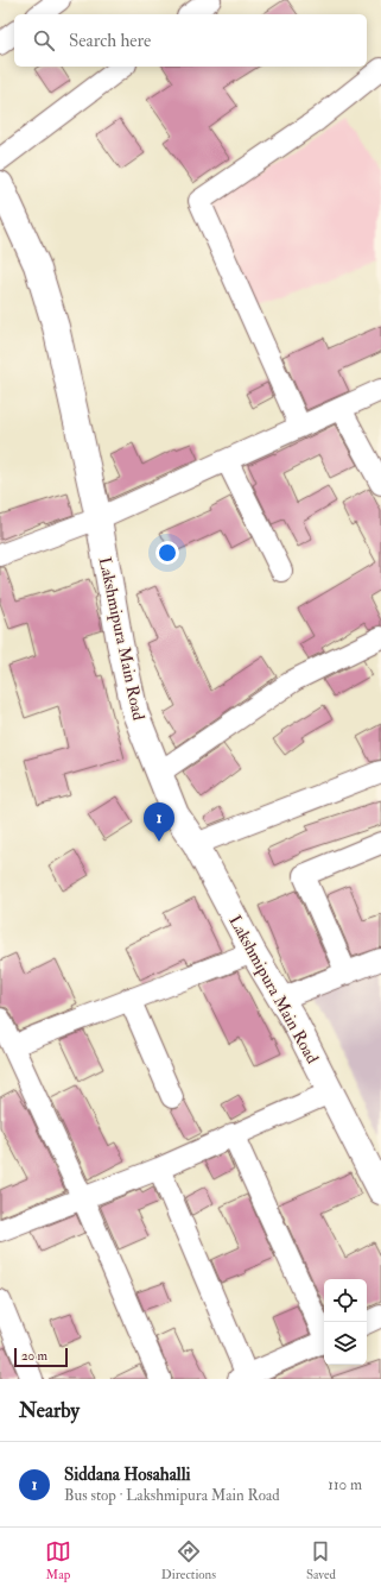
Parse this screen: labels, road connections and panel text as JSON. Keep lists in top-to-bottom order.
{
  "streets": {
    "main road": ["Lakshmipura Main Road"]
  },
  "scale_bar": "20 m",
  "page": {
    "search": "Search here",
    "pins": "1",
    "scale": "20 m",
    "heading": "Nearby",
    "list": [
      {
        "mark": "1",
        "name": "Siddana Hosahalli",
        "note": "Bus stop · Lakshmipura Main Road",
        "value": "110 m"
      }
    ],
    "nav": ["Map", "Directions", "Saved"]
  }
}
